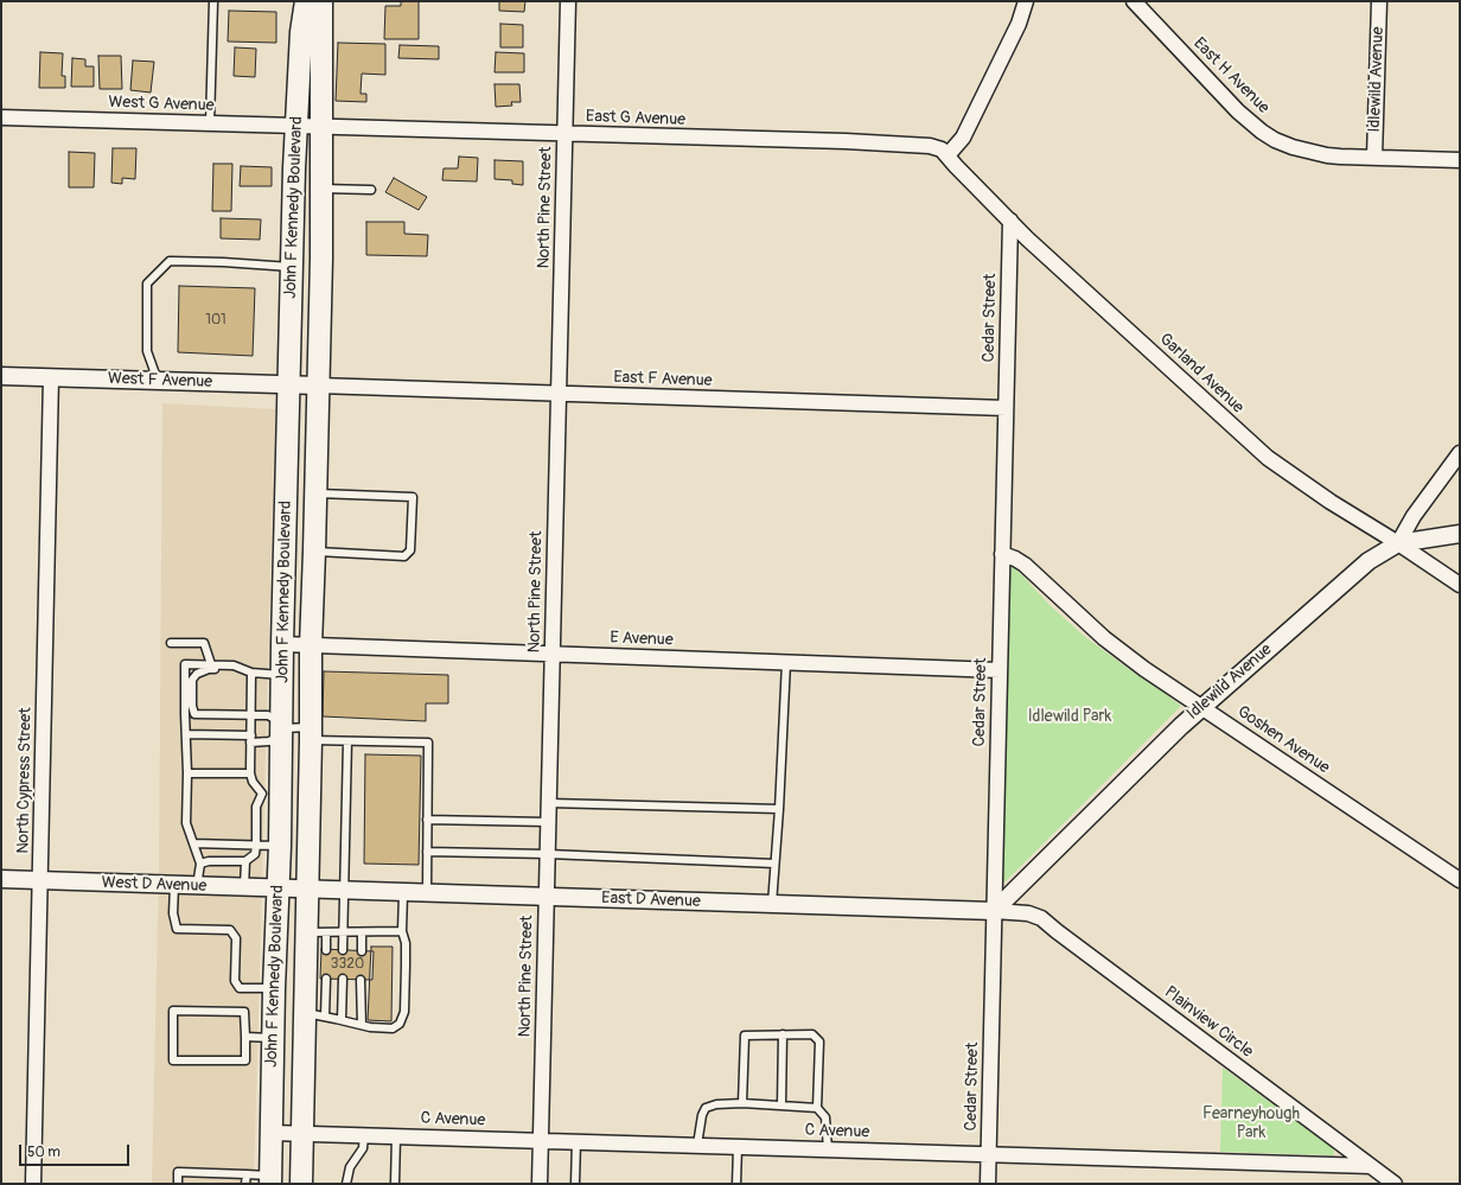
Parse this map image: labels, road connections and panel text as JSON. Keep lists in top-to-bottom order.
{
  "streets": {
    "main road": ["John F Kennedy Boulevard"],
    "street": [
      "East H Avenue",
      "Idlewild Avenue",
      "West G Avenue",
      "East G Avenue",
      "North Pine Street",
      "Cedar Street",
      "Garland Avenue",
      "East F Avenue",
      "West F Avenue",
      "E Avenue",
      "Goshen Avenue",
      "North Cypress Street",
      "West D Avenue",
      "East D Avenue",
      "Plainview Circle",
      "C Avenue"
    ]
  },
  "crossings": [
    ["East H Avenue", "Idlewild Avenue"],
    ["Idlewild Avenue", "Cedar Street"],
    ["Idlewild Avenue", "Garland Avenue"],
    ["Idlewild Avenue", "Goshen Avenue"],
    ["Idlewild Avenue", "East D Avenue"],
    ["Idlewild Avenue", "Plainview Circle"],
    ["West G Avenue", "East G Avenue"],
    ["West G Avenue", "John F Kennedy Boulevard"],
    ["East G Avenue", "John F Kennedy Boulevard"],
    ["East G Avenue", "North Pine Street"],
    ["East G Avenue", "Garland Avenue"],
    ["John F Kennedy Boulevard", "East F Avenue"],
    ["John F Kennedy Boulevard", "West F Avenue"],
    ["John F Kennedy Boulevard", "E Avenue"],
    ["John F Kennedy Boulevard", "West D Avenue"],
    ["John F Kennedy Boulevard", "East D Avenue"],
    ["John F Kennedy Boulevard", "C Avenue"],
    ["North Pine Street", "East F Avenue"],
    ["North Pine Street", "E Avenue"],
    ["North Pine Street", "East D Avenue"],
    ["North Pine Street", "C Avenue"],
    ["Cedar Street", "Garland Avenue"],
    ["Cedar Street", "East F Avenue"],
    ["Cedar Street", "E Avenue"],
    ["Cedar Street", "Goshen Avenue"],
    ["Cedar Street", "East D Avenue"],
    ["Cedar Street", "Plainview Circle"],
    ["Cedar Street", "C Avenue"],
    ["East F Avenue", "West F Avenue"],
    ["West F Avenue", "North Cypress Street"],
    ["North Cypress Street", "West D Avenue"],
    ["West D Avenue", "East D Avenue"],
    ["East D Avenue", "Plainview Circle"],
    ["Plainview Circle", "C Avenue"]
  ],
  "parks": ["Idlewild Park", "Fearneyhough Park"],
  "house_numbers": ["101", "3320"],
  "scale_bar": "50 m"
}
